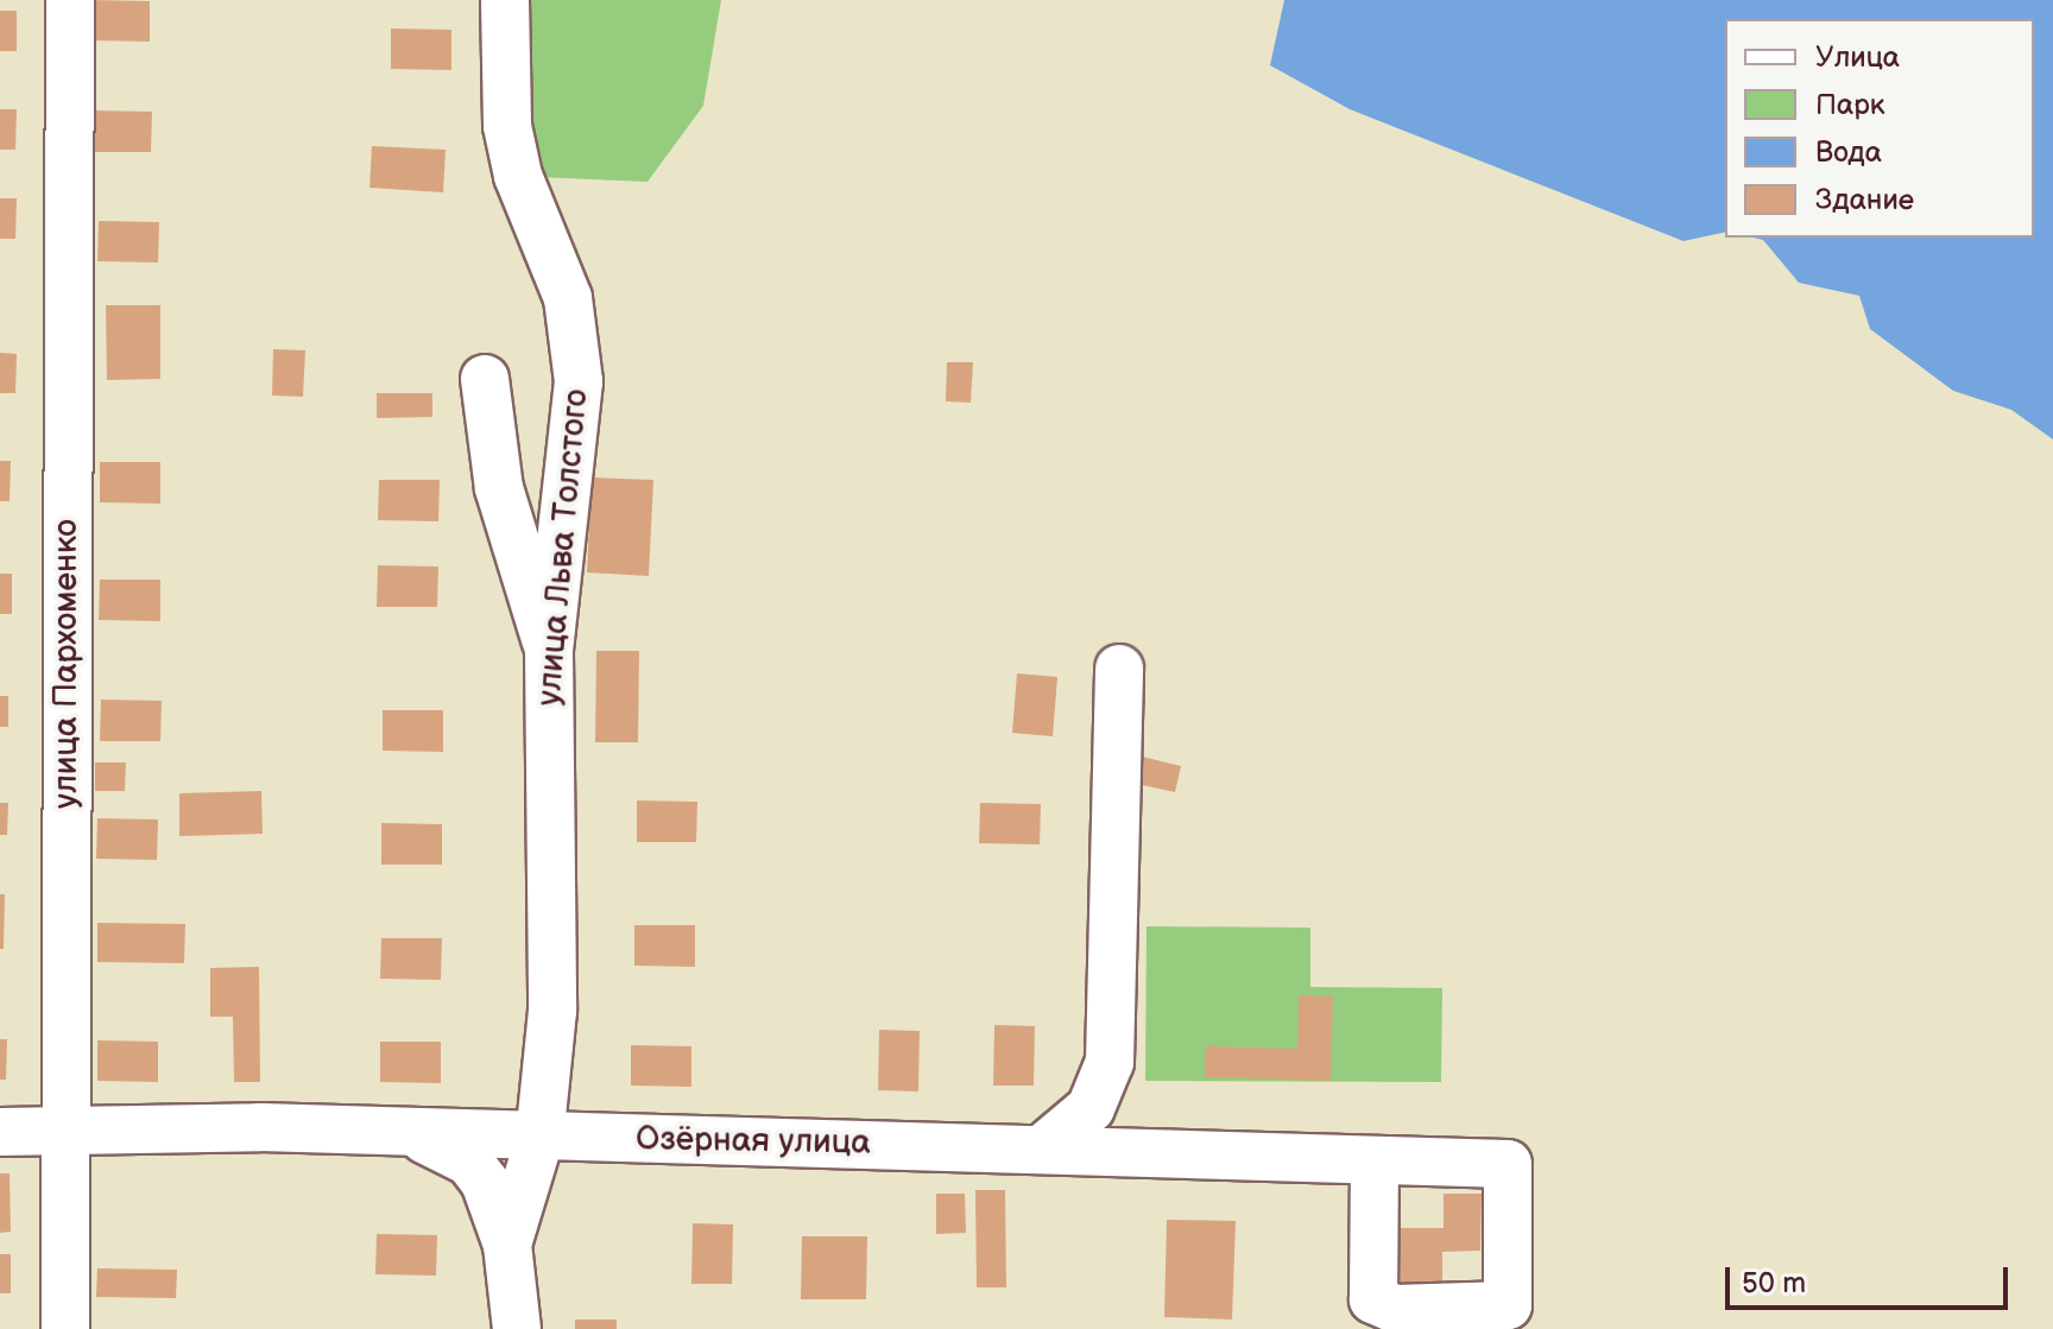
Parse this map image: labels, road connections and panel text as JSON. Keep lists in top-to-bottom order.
{
  "streets": {
    "street": ["улица Льва Толстого", "улица Пархоменко", "Озёрная улица"]
  },
  "crossings": [
    ["улица Льва Толстого", "Озёрная улица"],
    ["улица Пархоменко", "Озёрная улица"]
  ],
  "legend": [
    "Улица",
    "Парк",
    "Вода",
    "Здание"
  ],
  "scale_bar": "50 m"
}
